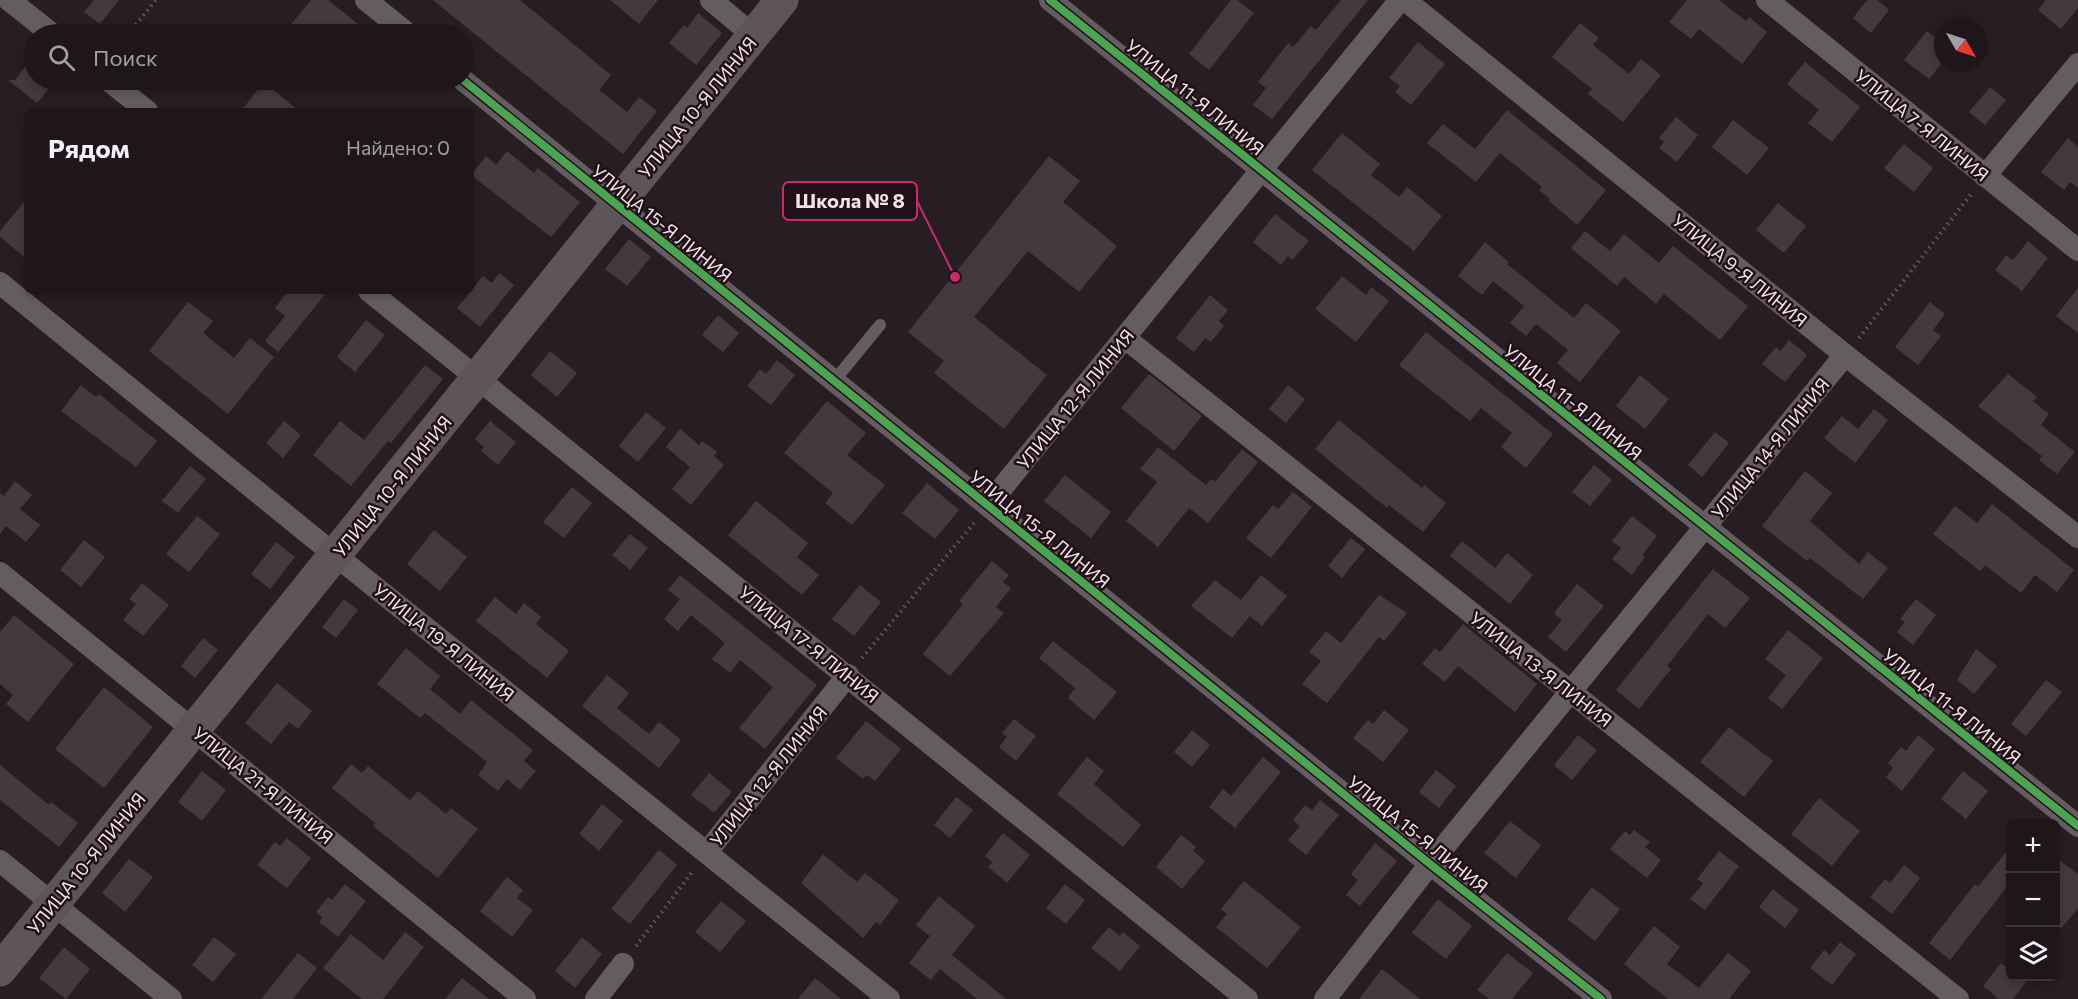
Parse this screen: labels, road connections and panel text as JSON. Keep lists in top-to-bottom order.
{
  "streets": {
    "street": [
      "УЛИЦА 11-Я ЛИНИЯ",
      "УЛИЦА 10-Я ЛИНИЯ",
      "УЛИЦА 7-Я ЛИНИЯ",
      "УЛИЦА 15-Я ЛИНИЯ",
      "УЛИЦА 9-Я ЛИНИЯ",
      "УЛИЦА 12-Я ЛИНИЯ",
      "УЛИЦА 14-Я ЛИНИЯ",
      "УЛИЦА 19-Я ЛИНИЯ",
      "УЛИЦА 17-Я ЛИНИЯ",
      "УЛИЦА 13-Я ЛИНИЯ",
      "УЛИЦА 21-Я ЛИНИЯ"
    ]
  },
  "crossings": [
    ["УЛИЦА 11-Я ЛИНИЯ", "УЛИЦА 12-Я ЛИНИЯ"],
    ["УЛИЦА 11-Я ЛИНИЯ", "УЛИЦА 14-Я ЛИНИЯ"],
    ["УЛИЦА 10-Я ЛИНИЯ", "УЛИЦА 15-Я ЛИНИЯ"],
    ["УЛИЦА 10-Я ЛИНИЯ", "УЛИЦА 19-Я ЛИНИЯ"],
    ["УЛИЦА 10-Я ЛИНИЯ", "УЛИЦА 17-Я ЛИНИЯ"],
    ["УЛИЦА 10-Я ЛИНИЯ", "УЛИЦА 21-Я ЛИНИЯ"],
    ["УЛИЦА 15-Я ЛИНИЯ", "УЛИЦА 12-Я ЛИНИЯ"],
    ["УЛИЦА 15-Я ЛИНИЯ", "УЛИЦА 14-Я ЛИНИЯ"],
    ["УЛИЦА 9-Я ЛИНИЯ", "УЛИЦА 14-Я ЛИНИЯ"],
    ["УЛИЦА 12-Я ЛИНИЯ", "УЛИЦА 19-Я ЛИНИЯ"],
    ["УЛИЦА 12-Я ЛИНИЯ", "УЛИЦА 17-Я ЛИНИЯ"],
    ["УЛИЦА 12-Я ЛИНИЯ", "УЛИЦА 13-Я ЛИНИЯ"],
    ["УЛИЦА 14-Я ЛИНИЯ", "УЛИЦА 13-Я ЛИНИЯ"]
  ],
  "places": ["Школа № 8"],
  "north": "bottom right",
  "page": {
    "search": "Поиск",
    "heading": ["Рядом", "Найдено: 0"],
    "map_buttons": ["+", "−"]
  }
}
